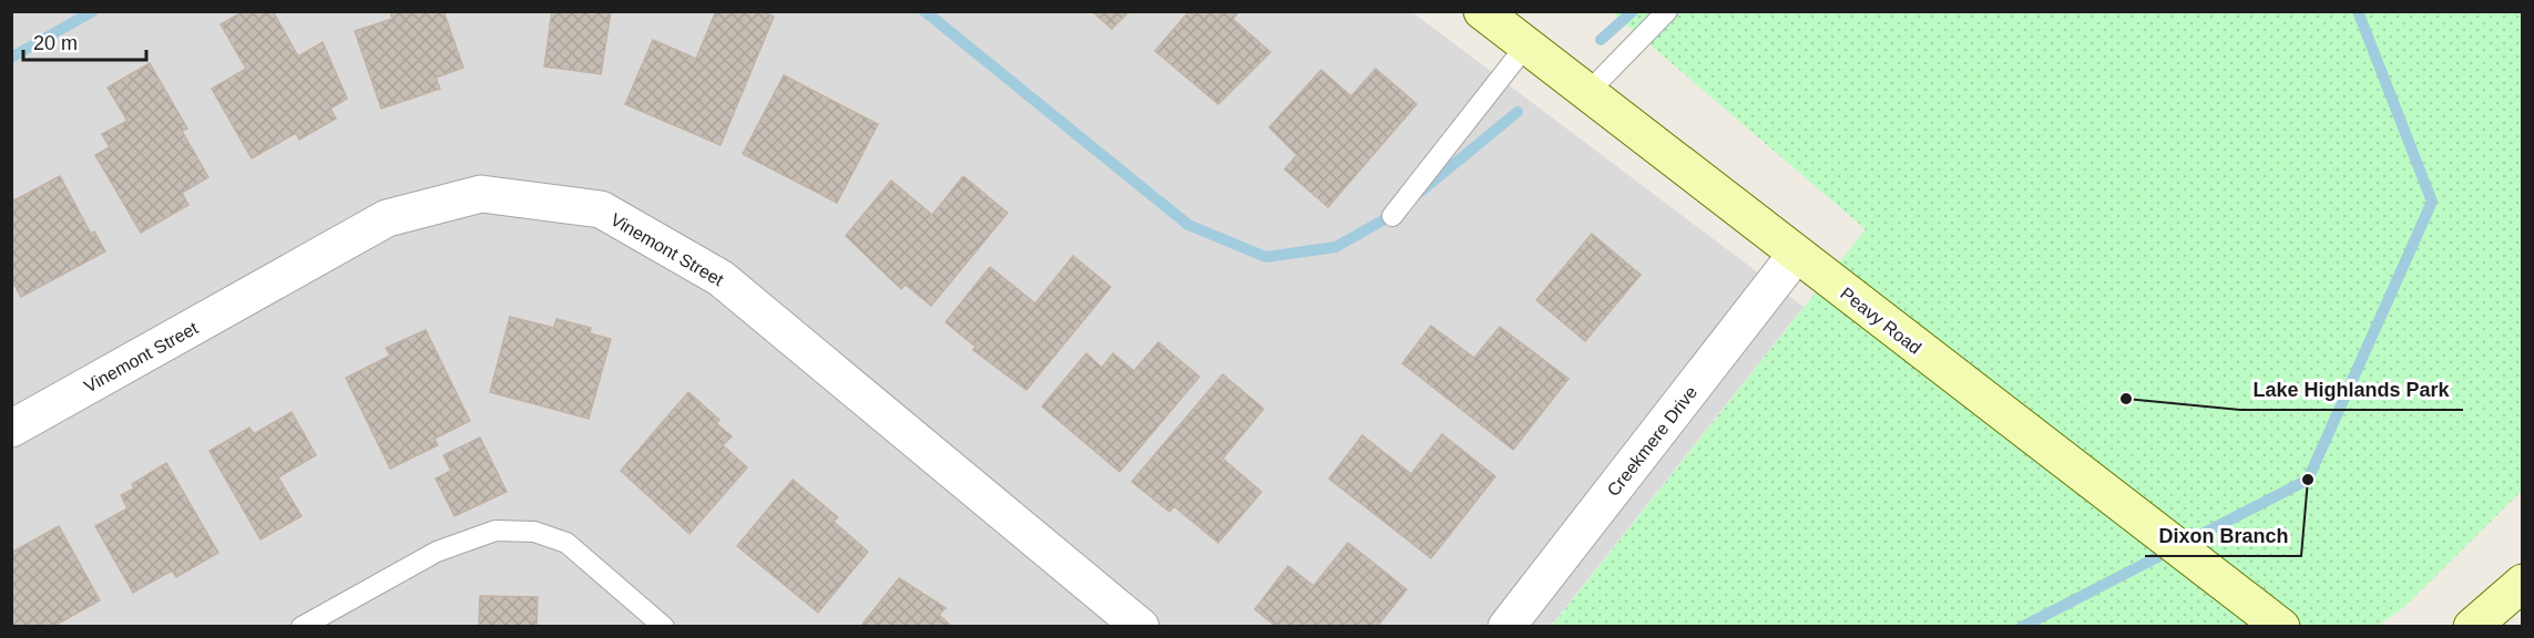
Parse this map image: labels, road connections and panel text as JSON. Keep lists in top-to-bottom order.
{
  "streets": {
    "street": ["Vinemont Street", "Peavy Road", "Creekmere Drive"]
  },
  "crossings": [
    ["Peavy Road", "Creekmere Drive"]
  ],
  "places": ["Lake Highlands Park", "Dixon Branch"],
  "scale_bar": "20 m"
}
